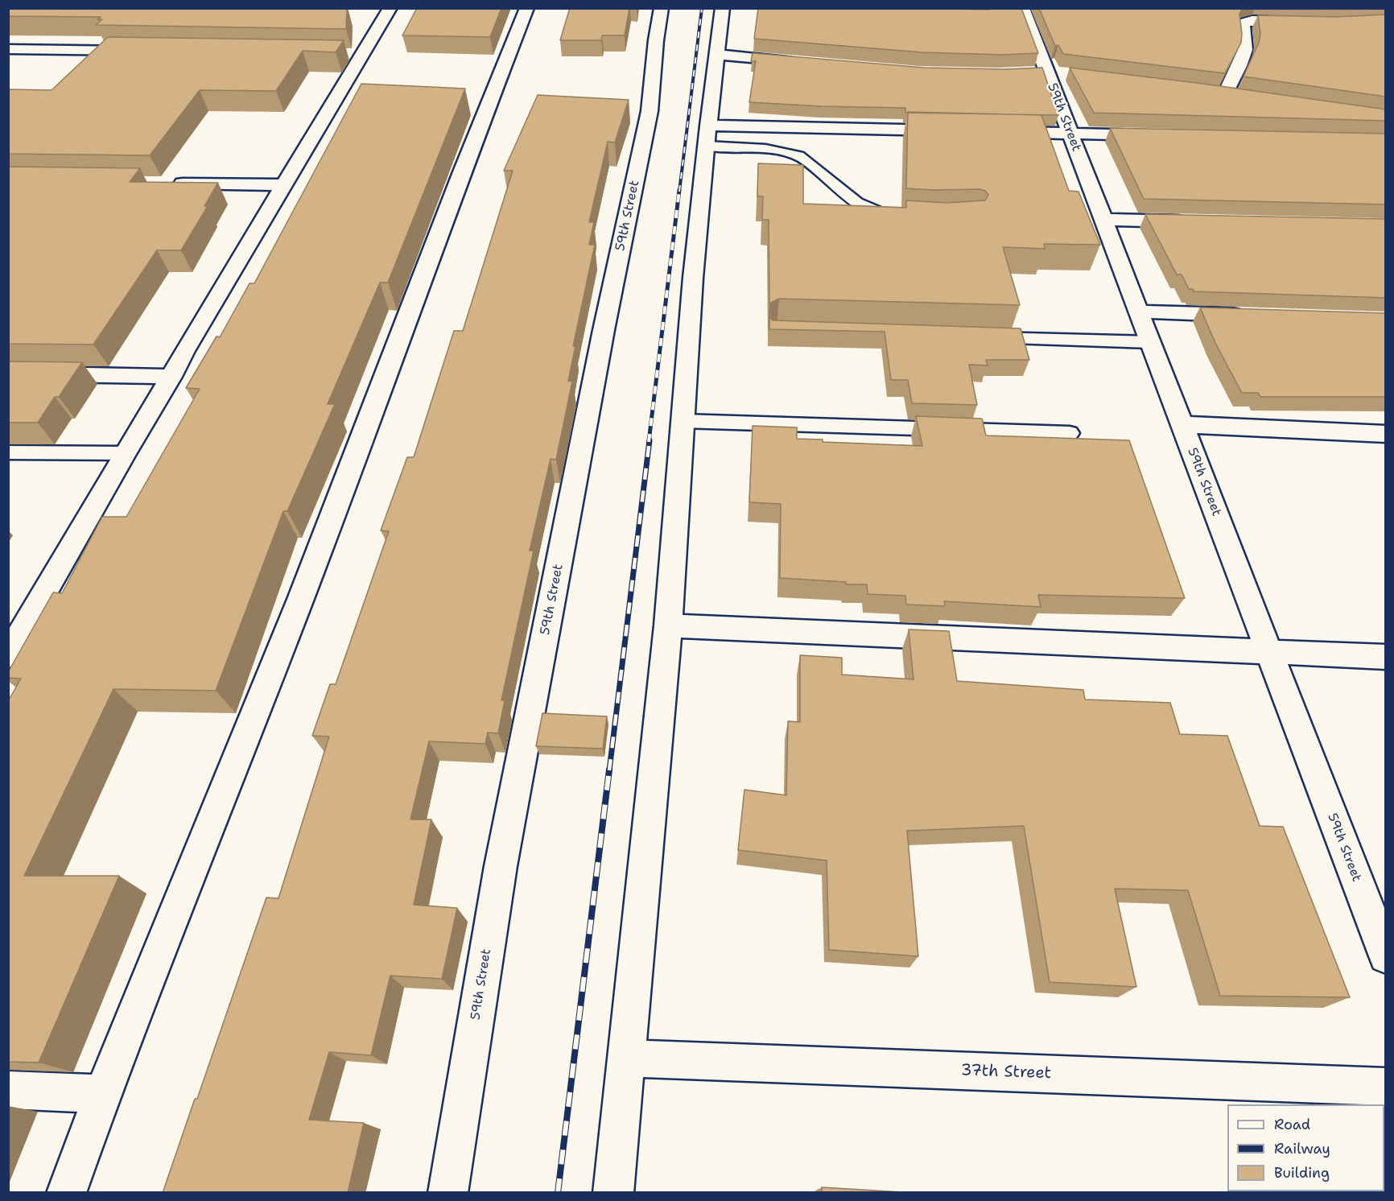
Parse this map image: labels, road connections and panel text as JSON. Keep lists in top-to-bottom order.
{
  "streets": {
    "street": ["59th Street", "37th Street"]
  },
  "legend": ["Road", "Railway", "Building"]
}
